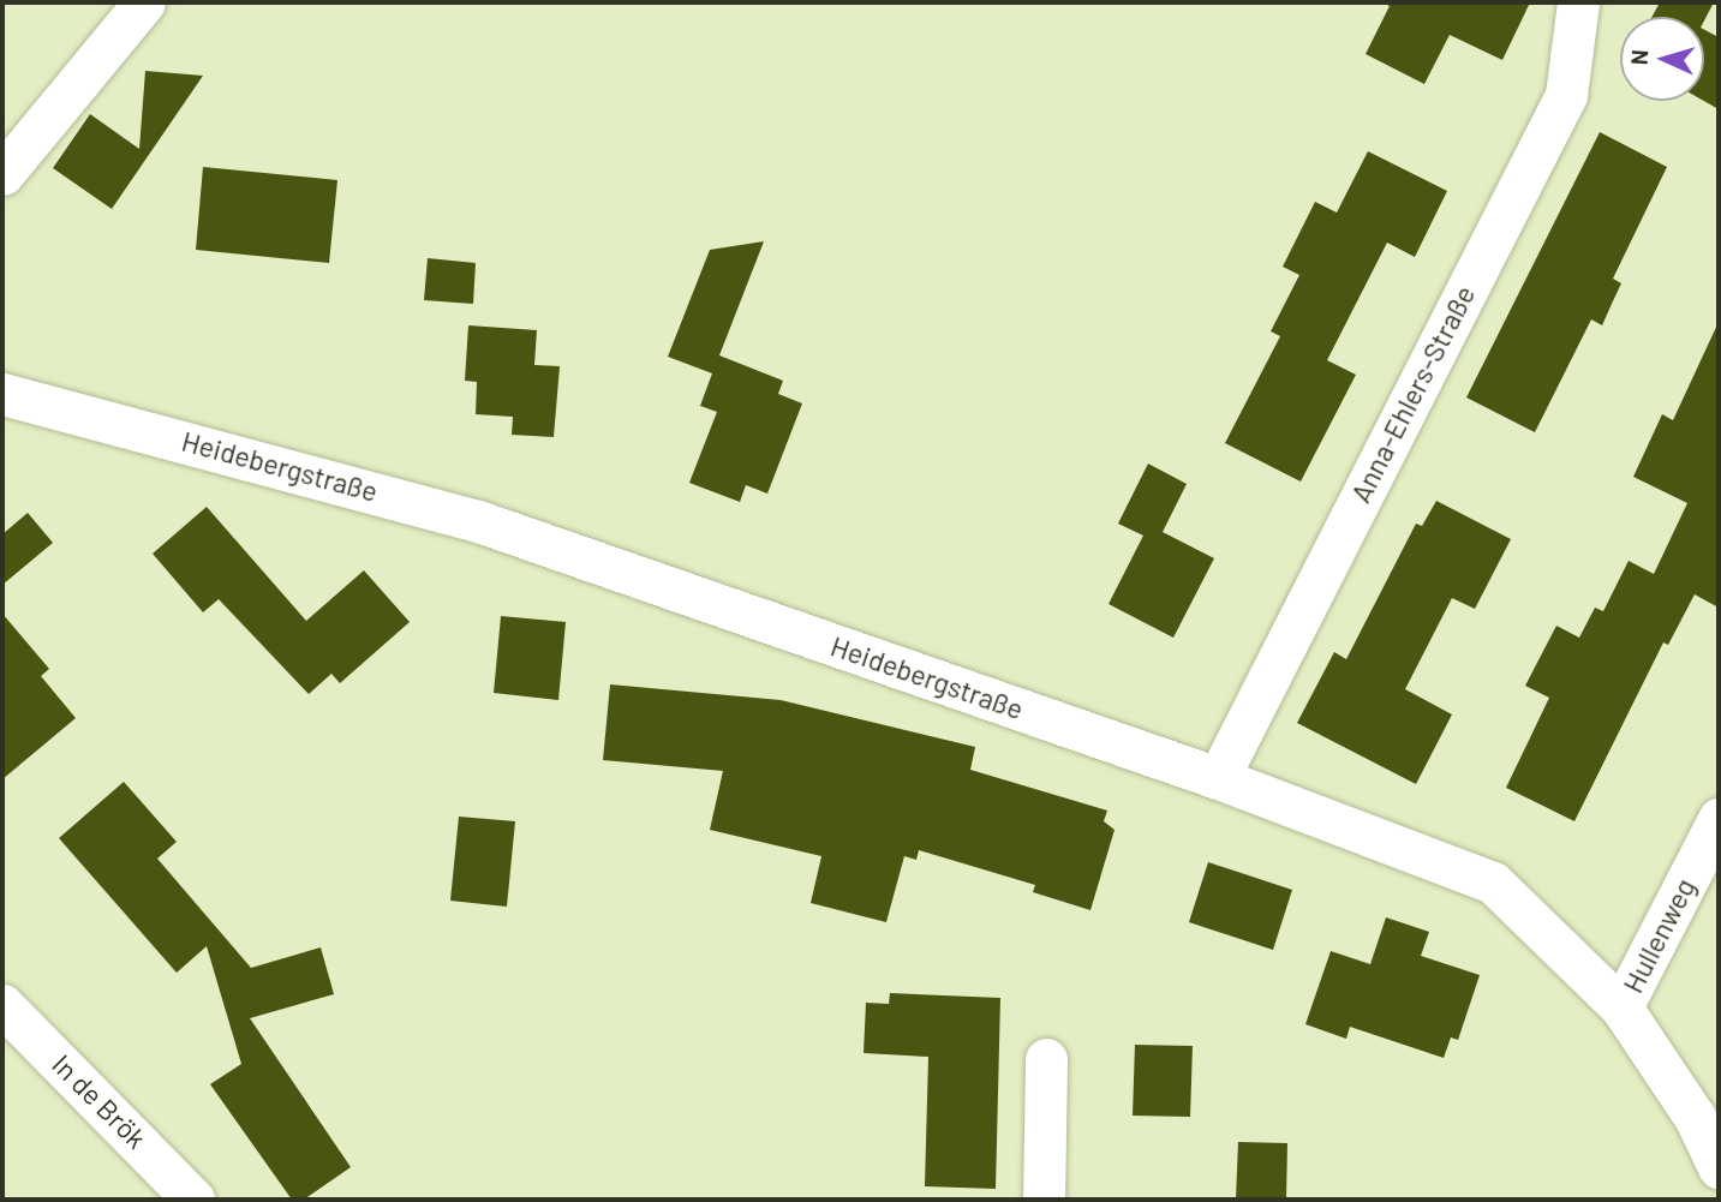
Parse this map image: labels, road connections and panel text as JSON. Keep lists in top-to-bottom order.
{
  "streets": {
    "street": [
      "Anna-Ehlers-Straße",
      "Heidebergstraße",
      "Hullenweg",
      "In de Brök"
    ]
  },
  "crossings": [
    ["Anna-Ehlers-Straße", "Heidebergstraße"],
    ["Heidebergstraße", "Hullenweg"]
  ],
  "north": "left"
}
